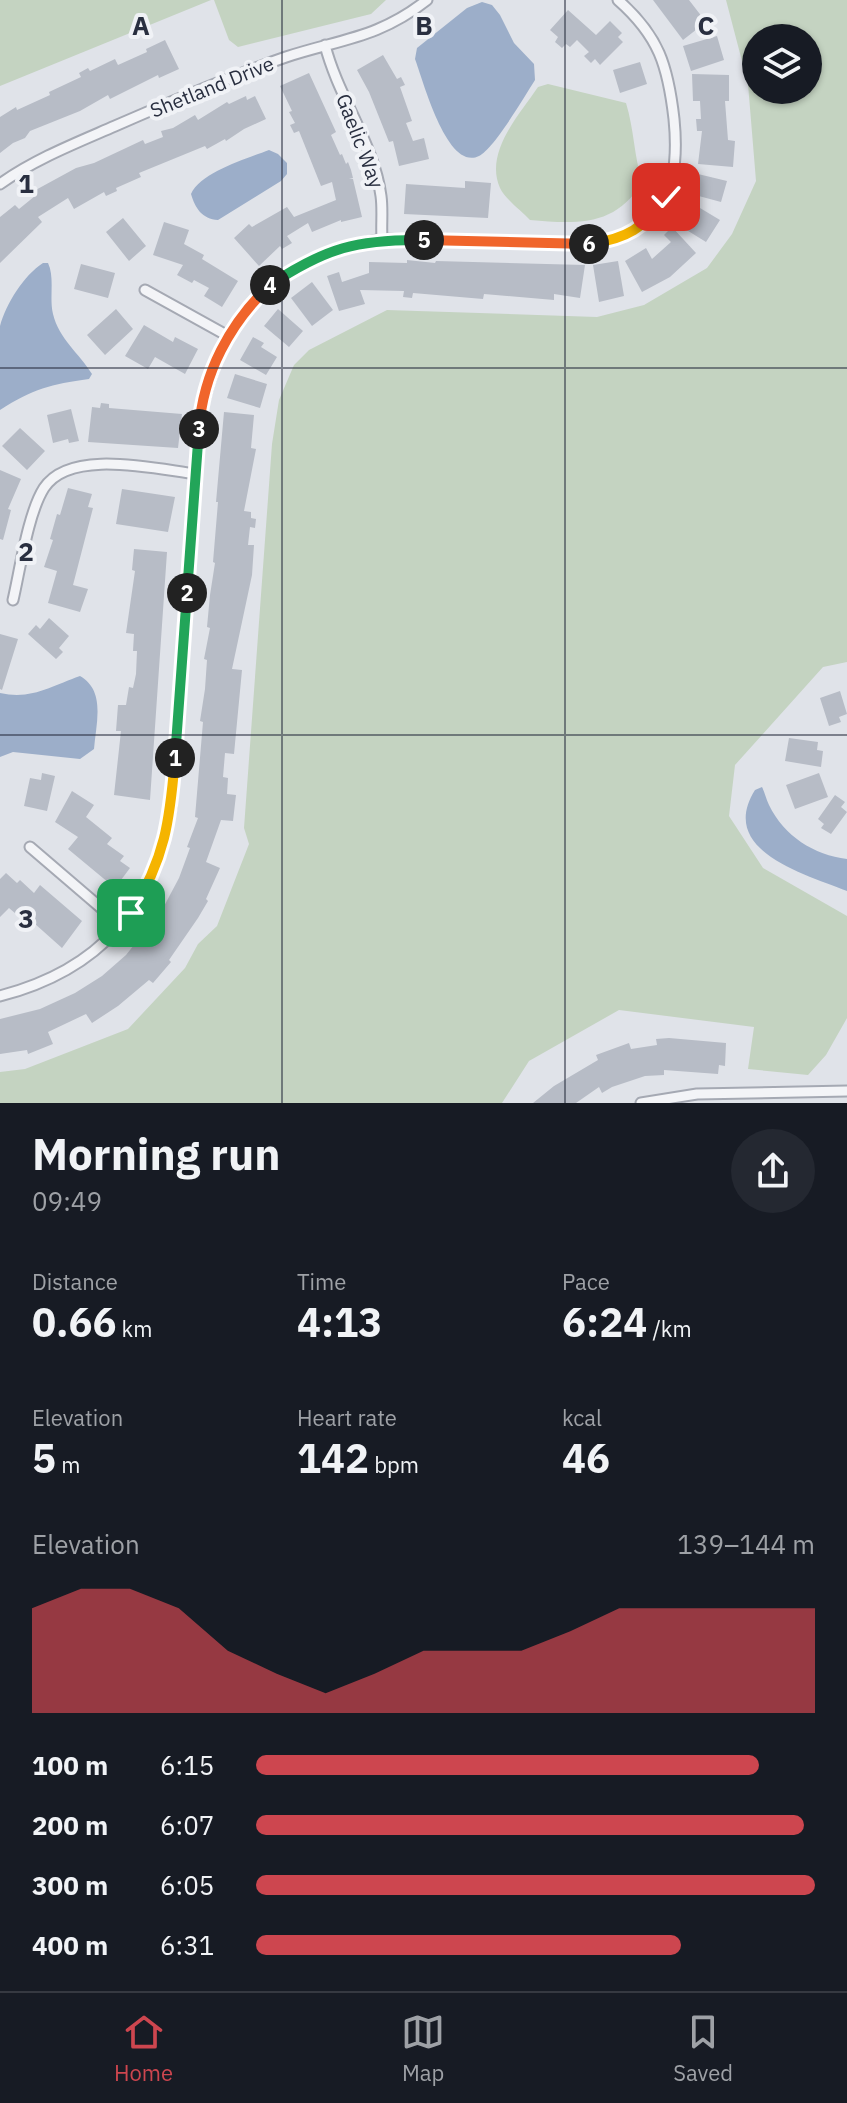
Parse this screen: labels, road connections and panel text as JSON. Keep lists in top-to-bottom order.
{
  "streets": {
    "street": ["Shetland Drive", "Gaelic Way"]
  },
  "crossings": [
    ["Shetland Drive", "Gaelic Way"]
  ],
  "page": {
    "pins": [
      "5",
      "6",
      "4",
      "3",
      "2",
      "1"
    ],
    "heading": ["Morning run", "09:49"],
    "stats": [
      ["Distance", "0.66 km"],
      ["Time", "4:13"],
      ["Pace", "6:24 /km"],
      ["Elevation", "5 m"],
      ["Heart rate", "142 bpm"],
      ["kcal", "46"]
    ],
    "chart": ["Elevation", "139–144 m"],
    "list": [
      {
        "name": "100 m",
        "note": "6:15"
      },
      {
        "name": "200 m",
        "note": "6:07"
      },
      {
        "name": "300 m",
        "note": "6:05"
      },
      {
        "name": "400 m",
        "note": "6:31"
      }
    ],
    "tabs": ["Home", "Map", "Saved"]
  },
  "grid": {
    "columns": ["A", "B", "C"],
    "rows": ["1", "2", "3"]
  }
}
